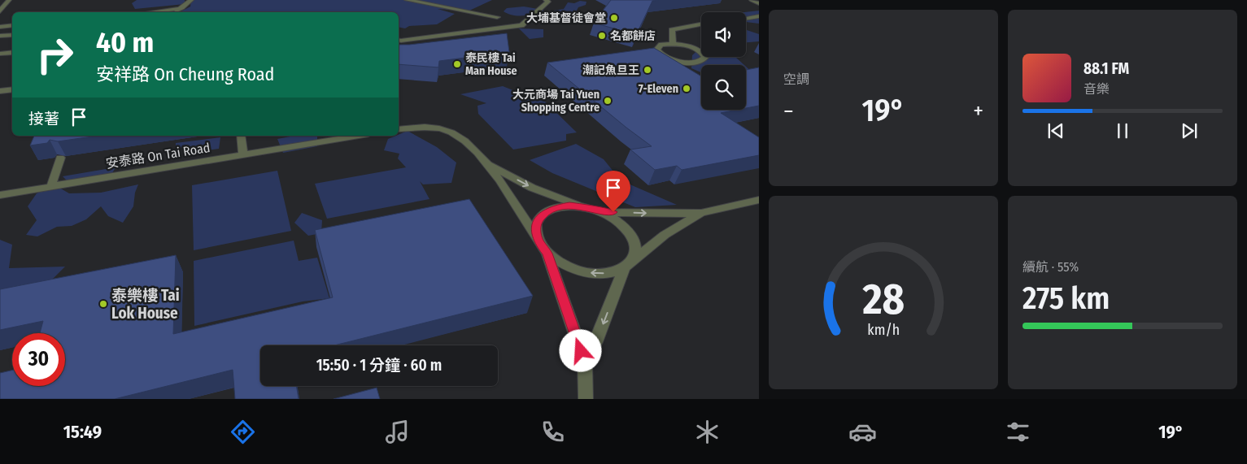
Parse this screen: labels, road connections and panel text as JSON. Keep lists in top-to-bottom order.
{
  "streets": {
    "street": ["安泰路 On Tai Road"]
  },
  "places": [
    "大埔基督徒會堂",
    "名都餅店",
    "泰民樓 Tai Man House",
    "潮記魚旦王",
    "7-Eleven",
    "大元商場 Tai Yuen Shopping Centre",
    "泰樂樓 Tai Lok House"
  ],
  "page": {
    "tile": [
      "空調",
      ["續航 · 55%", "275 km"]
    ],
    "turn": ["40 m", "安祥路 On Cheung Road"],
    "song": ["88.1 FM", "音樂"],
    "heat": ["−", "19°", "+"],
    "then": "接著",
    "limit": "30",
    "trip": "15:50 · 1 分鐘 · 60 m",
    "tabs": ["15:49", "19°"],
    "gauge": ["28", "km/h"]
  }
}
